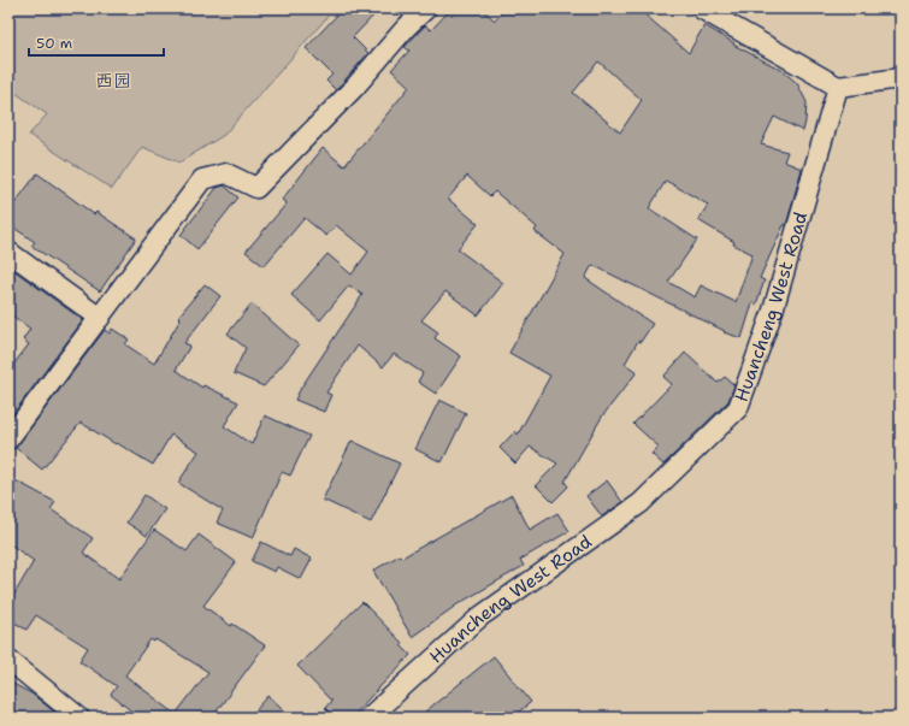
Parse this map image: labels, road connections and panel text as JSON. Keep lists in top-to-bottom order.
{
  "streets": {
    "street": ["Huancheng West Road"]
  },
  "parks": ["西园"],
  "scale_bar": "50 m"
}
